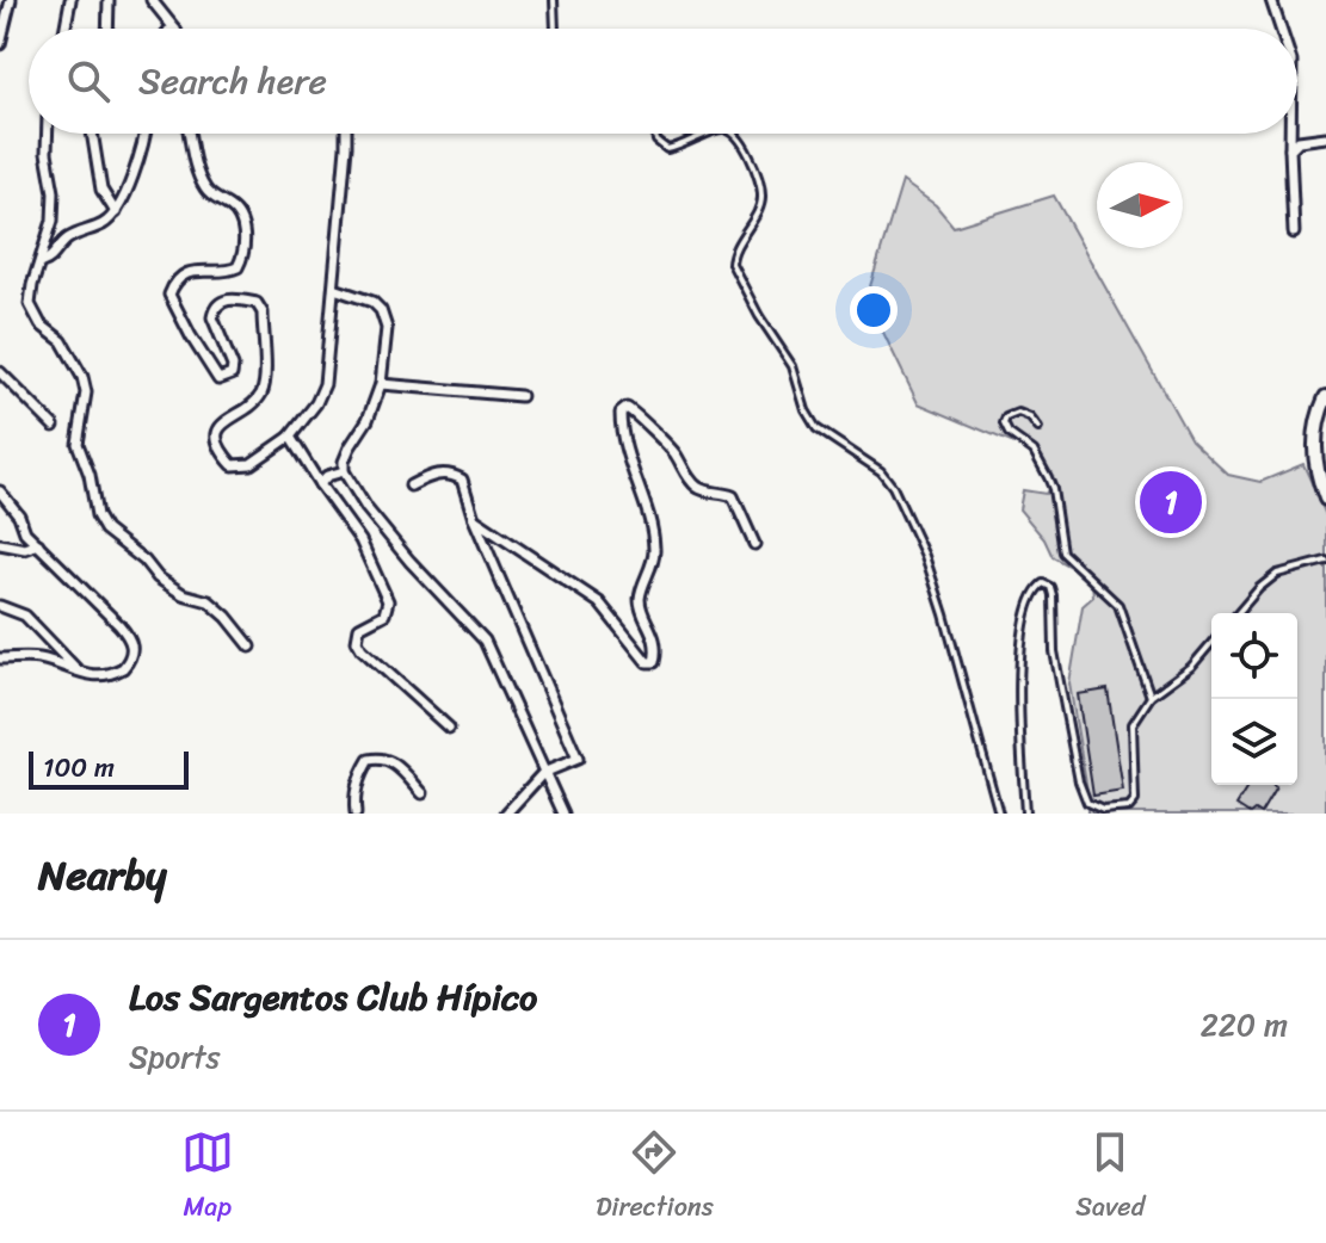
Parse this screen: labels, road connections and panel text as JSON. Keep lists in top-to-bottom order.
{
  "scale_bar": "100 m",
  "north": "right",
  "page": {
    "search": "Search here",
    "pins": "1",
    "scale": "100 m",
    "heading": "Nearby",
    "list": [
      {
        "mark": "1",
        "name": "Los Sargentos Club Hípico",
        "note": "Sports",
        "value": "220 m"
      }
    ],
    "nav": ["Map", "Directions", "Saved"]
  }
}
